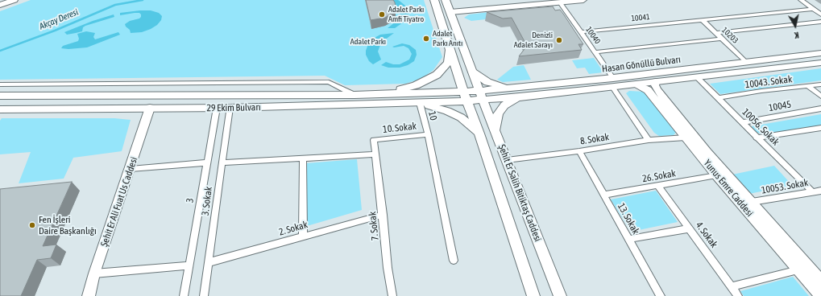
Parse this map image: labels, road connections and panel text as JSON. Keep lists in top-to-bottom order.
{
  "streets": {
    "main road": ["Hasan Gönüllü Bulvarı", "29 Ekim Bulvarı", "Şehit Er Salih Bitiktaş Caddesi"],
    "street": [
      "10041",
      "10040",
      "10203",
      "10043. Sokak",
      "10045",
      "10",
      "10056. Sokak",
      "10. Sokak",
      "8. Sokak",
      "26. Sokak",
      "10053. Sokak",
      "Yunus Emre Caddesi",
      "3",
      "3. Sokak",
      "Şehit Er Ali Fuat Us Caddesi",
      "13. Sokak",
      "7. Sokak",
      "2. Sokak",
      "4. Sokak"
    ]
  },
  "crossings": [
    ["10041", "10040"],
    ["10041", "10203"],
    ["10040", "Hasan Gönüllü Bulvarı"],
    ["10040", "8. Sokak"],
    ["10203", "Hasan Gönüllü Bulvarı"],
    ["Hasan Gönüllü Bulvarı", "29 Ekim Bulvarı"],
    ["Hasan Gönüllü Bulvarı", "10056. Sokak"],
    ["Hasan Gönüllü Bulvarı", "Yunus Emre Caddesi"],
    ["Hasan Gönüllü Bulvarı", "Şehit Er Salih Bitiktaş Caddesi"],
    ["10043. Sokak", "10056. Sokak"],
    ["10045", "10056. Sokak"],
    ["29 Ekim Bulvarı", "10"],
    ["29 Ekim Bulvarı", "Şehit Er Salih Bitiktaş Caddesi"],
    ["29 Ekim Bulvarı", "3"],
    ["29 Ekim Bulvarı", "3. Sokak"],
    ["29 Ekim Bulvarı", "Şehit Er Ali Fuat Us Caddesi"],
    ["10", "10. Sokak"],
    ["10056. Sokak", "10053. Sokak"],
    ["10. Sokak", "7. Sokak"],
    ["8. Sokak", "Yunus Emre Caddesi"],
    ["8. Sokak", "Şehit Er Salih Bitiktaş Caddesi"],
    ["8. Sokak", "13. Sokak"],
    ["26. Sokak", "Yunus Emre Caddesi"],
    ["26. Sokak", "13. Sokak"],
    ["26. Sokak", "4. Sokak"],
    ["10053. Sokak", "Yunus Emre Caddesi"],
    ["3. Sokak", "2. Sokak"],
    ["7. Sokak", "2. Sokak"]
  ],
  "water": ["Akçay Deresi"],
  "parks": ["Adalet Parkı"],
  "places": [
    "Adalet Parkı Amfi Tiyatro",
    "Adalet Parkı Anıtı",
    "Denizli Adalet Sarayı",
    "Fen İşleri Daire Başkanlığı"
  ],
  "north": "bottom"
}
